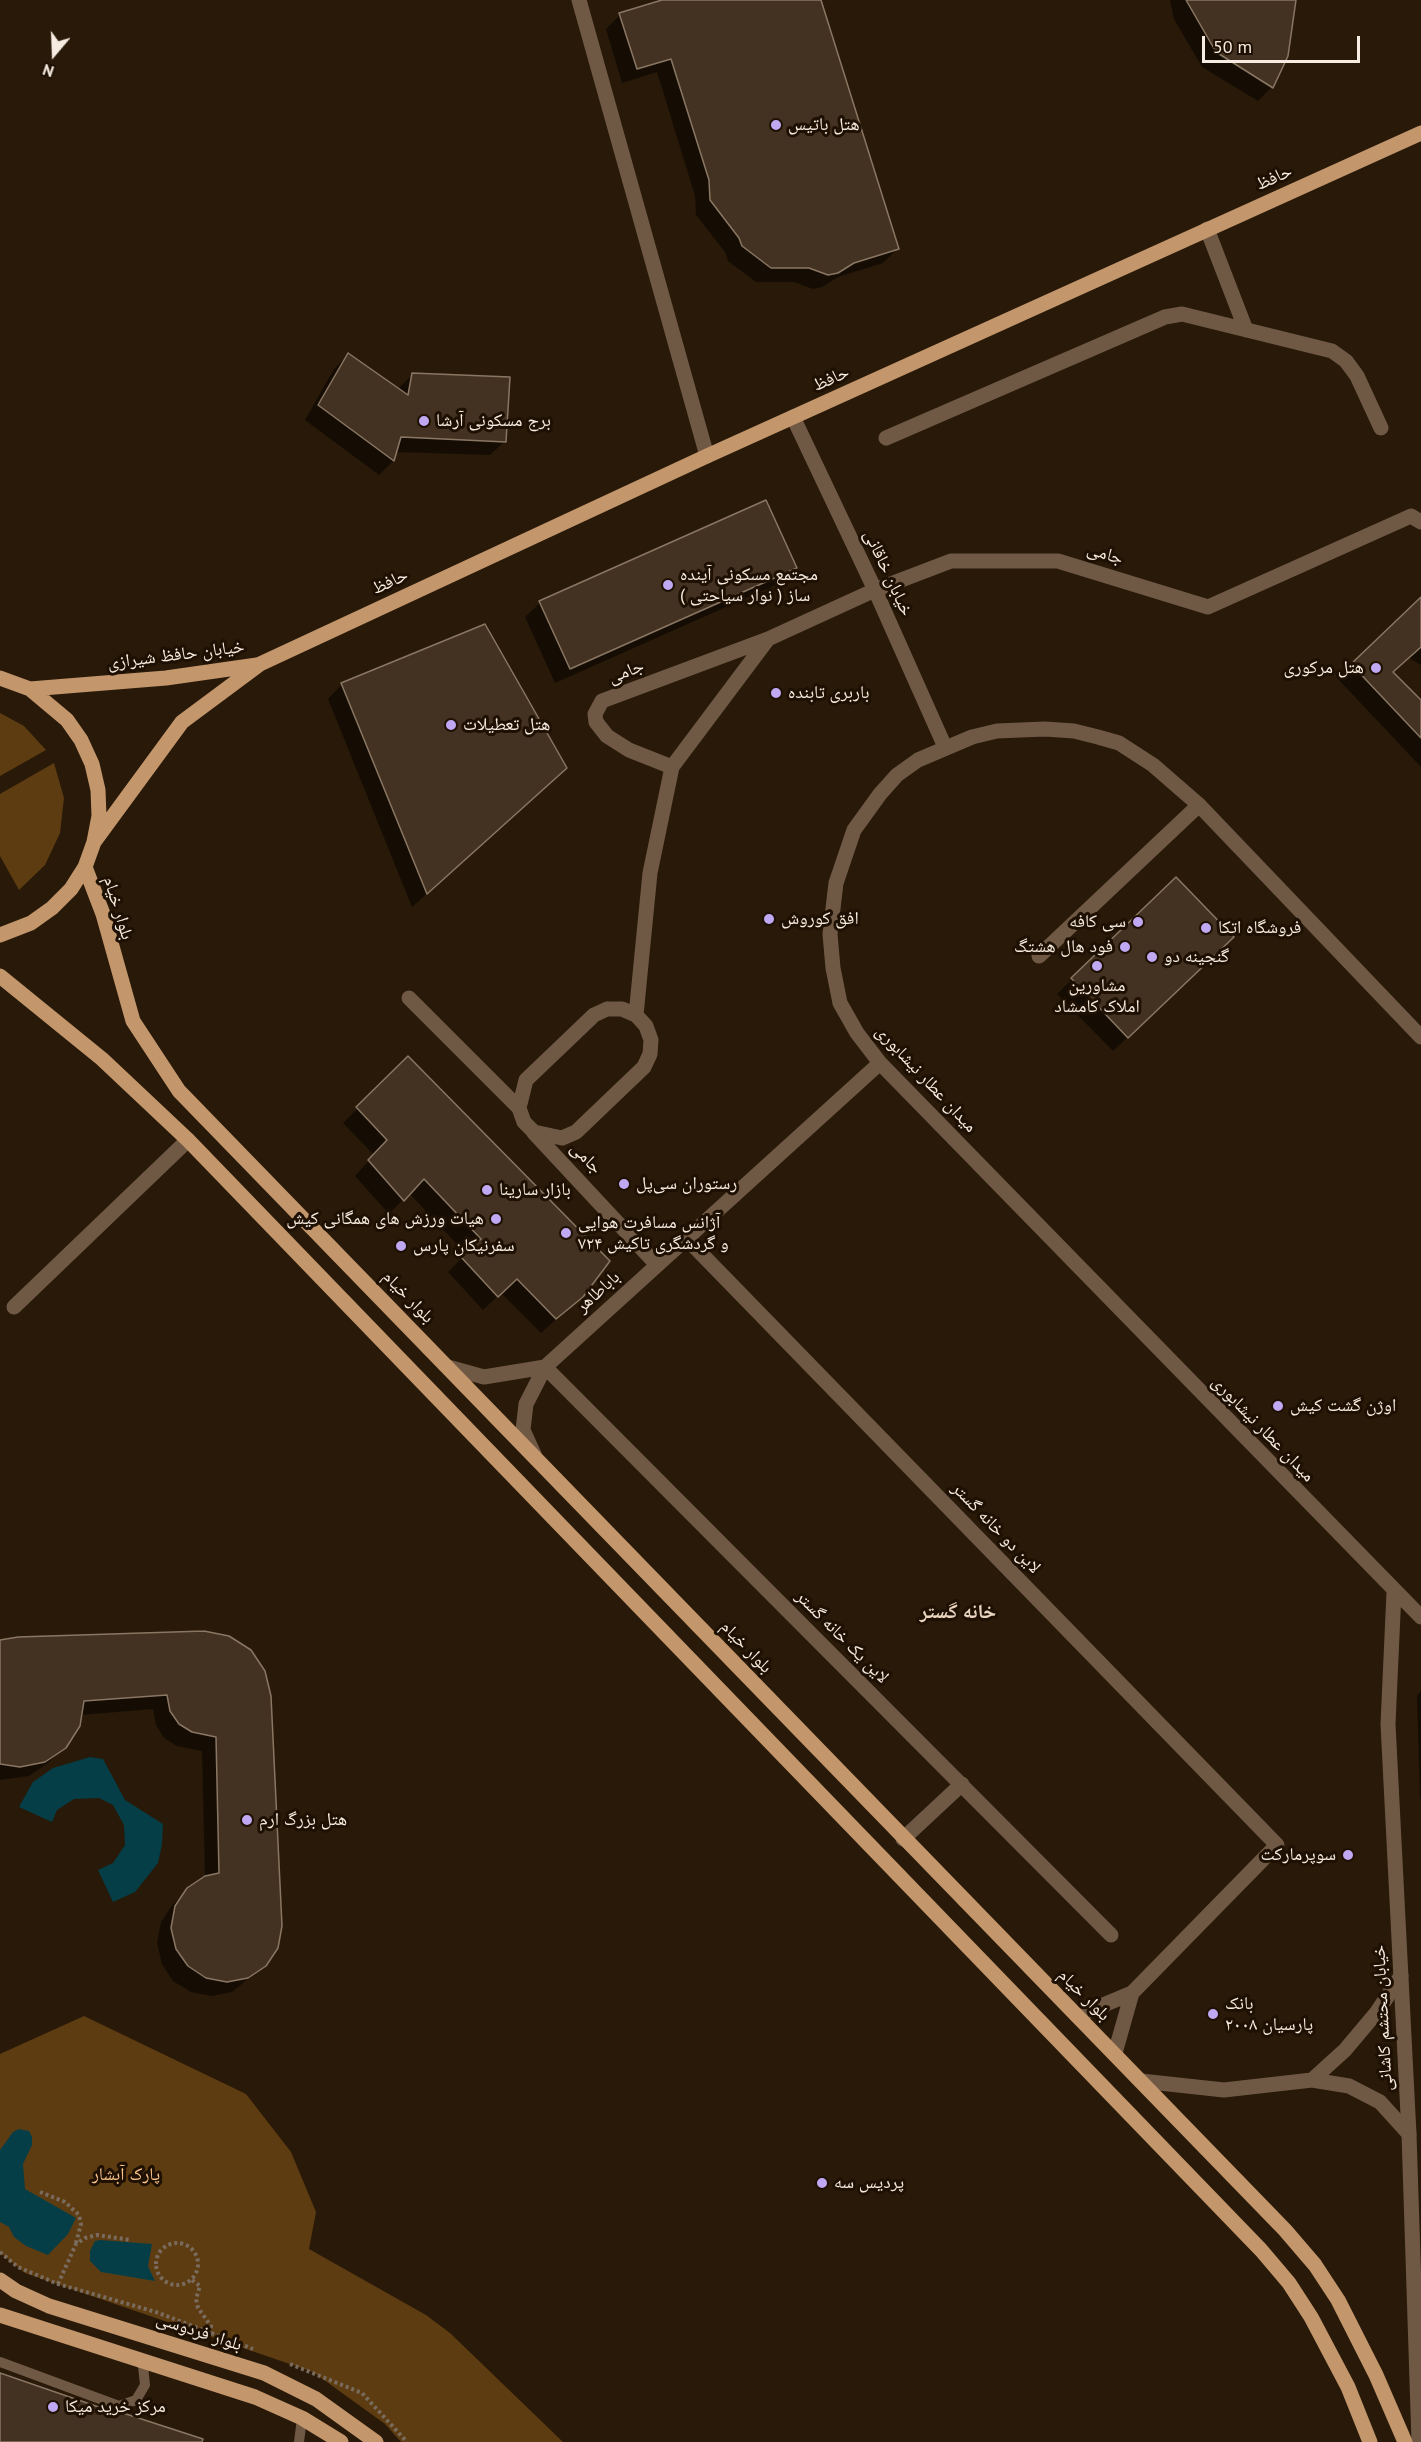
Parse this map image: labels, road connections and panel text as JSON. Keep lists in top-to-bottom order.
{
  "streets": {
    "main road": [
      "حافظ",
      "خیابان حافظ شیرازی",
      "بلوار خیام",
      "بلوار فردوسی"
    ],
    "street": [
      "جامی",
      "خیابان خاقانی",
      "میدان عطار نیشابوری",
      "باباطاهر",
      "لاین دو خانه گستر",
      "لاین یک خانه گستر",
      "خیابان محتشم کاشانی"
    ]
  },
  "crossings": [
    ["حافظ", "خیابان خاقانی"],
    ["حافظ", "خیابان حافظ شیرازی"],
    ["جامی", "خیابان خاقانی"],
    ["جامی", "باباطاهر"],
    ["خیابان خاقانی", "میدان عطار نیشابوری"],
    ["بلوار خیام", "باباطاهر"],
    ["میدان عطار نیشابوری", "باباطاهر"],
    ["میدان عطار نیشابوری", "خیابان محتشم کاشانی"],
    ["باباطاهر", "لاین دو خانه گستر"],
    ["باباطاهر", "لاین یک خانه گستر"]
  ],
  "districts": ["خانه گستر"],
  "parks": ["پارک آبشار"],
  "places": [
    "هتل باتیس",
    "برج مسکونی آرشا",
    "مجتمع مسکونی آینده ساز ( نوار سیاحتی )",
    "هتل مرکوری",
    "باربری تابنده",
    "هتل تعطیلات",
    "افق کوروش",
    "سی کافه",
    "فروشگاه اتکا",
    "فود هال هشتگ",
    "گنجینه دو",
    "مشاورین املاک کامشاد",
    "رستوران سی‌پل",
    "بازار سارینا",
    "هیات ورزش های همگانی کیش",
    "آژانس مسافرت هوایی و گردشگری تاکیش ۷۲۴",
    "سفرنیکان پارس",
    "اوژن گشت كيش",
    "هتل بزرگ ارم",
    "سوپرمارکت",
    "بانک پارسیان ۲۰۰۸",
    "پردیس سه",
    "مرکز خرید میکا"
  ],
  "scale_bar": "50 m",
  "north": "bottom"
}
